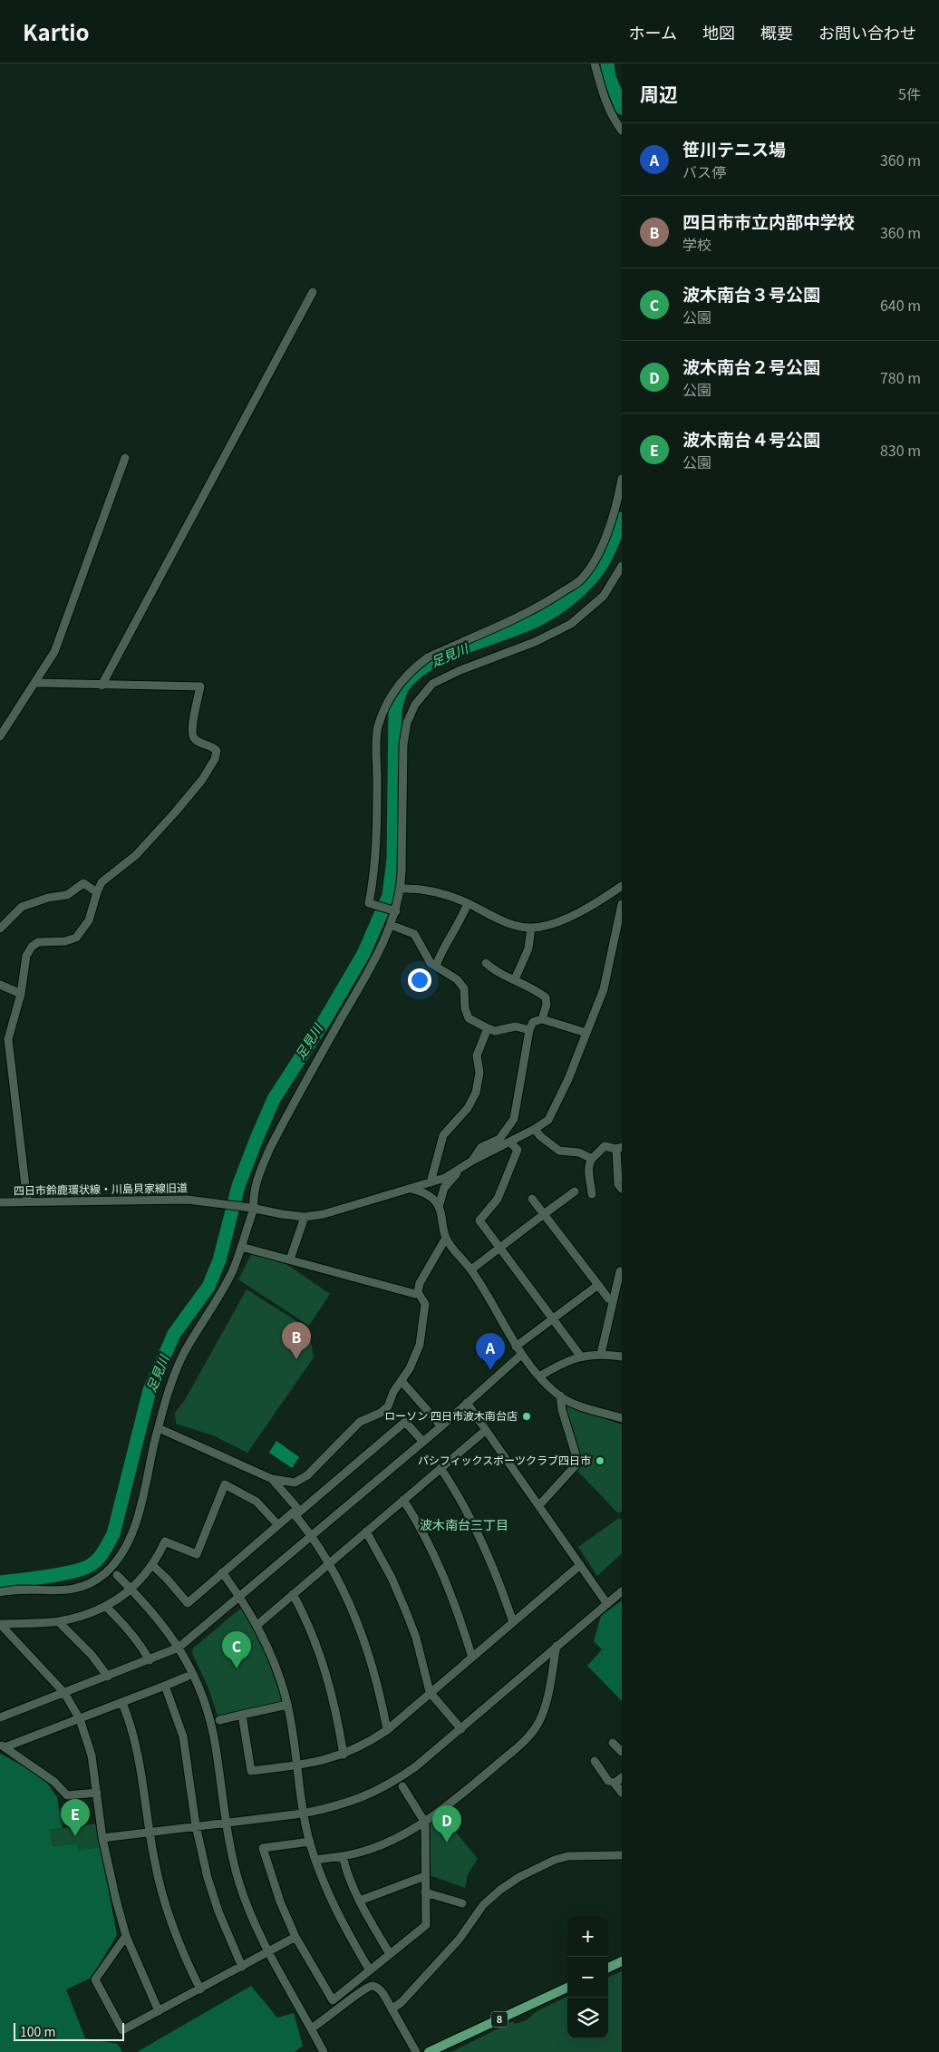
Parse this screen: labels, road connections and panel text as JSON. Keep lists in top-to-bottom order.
{
  "streets": {
    "main road": ["8"],
    "street": ["四日市鈴鹿環状線・川島貝家線旧道"]
  },
  "districts": ["波木南台三丁目"],
  "water": ["足見川"],
  "places": ["ローソン 四日市波木南台店", "パシフィックスポーツクラブ四日市"],
  "scale_bar": "100 m",
  "page": {
    "header": "Kartio",
    "nav": [
      "ホーム",
      "地図",
      "概要",
      "お問い合わせ"
    ],
    "heading": ["周辺", "5件"],
    "list": [
      {
        "mark": "A",
        "name": "笹川テニス場",
        "note": "バス停",
        "value": "360 m"
      },
      {
        "mark": "B",
        "name": "四日市市立内部中学校",
        "note": "学校",
        "value": "360 m"
      },
      {
        "mark": "C",
        "name": "波木南台３号公園",
        "note": "公園",
        "value": "640 m"
      },
      {
        "mark": "D",
        "name": "波木南台２号公園",
        "note": "公園",
        "value": "780 m"
      },
      {
        "mark": "E",
        "name": "波木南台４号公園",
        "note": "公園",
        "value": "830 m"
      }
    ],
    "pins": [
      "B",
      "A",
      "C",
      "E",
      "D"
    ],
    "map_buttons": ["+", "−"],
    "scale": "100 m"
  }
}
